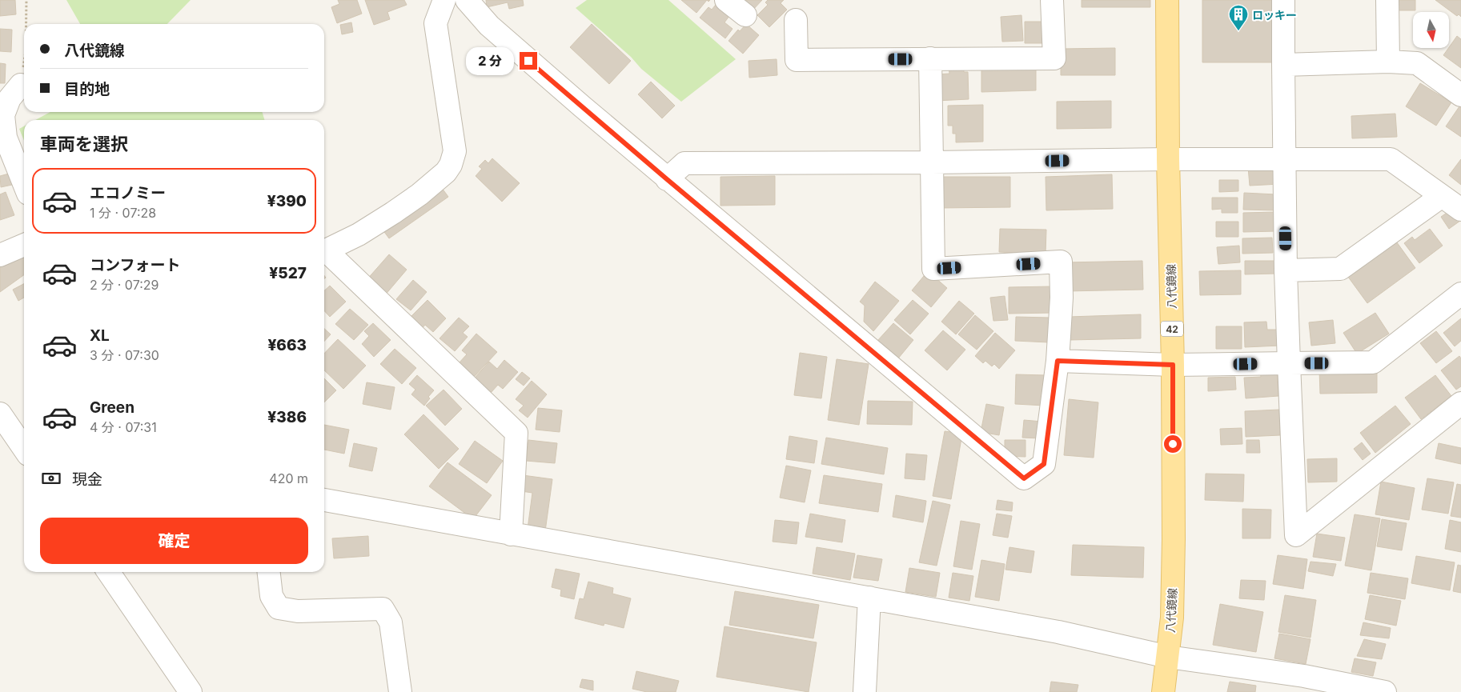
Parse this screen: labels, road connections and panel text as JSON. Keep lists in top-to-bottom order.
{
  "streets": {
    "main road": ["八代鏡線", "42"]
  },
  "places": {
    "building": ["ロッキー"]
  },
  "north": "bottom",
  "page": {
    "banner": ["八代鏡線", "目的地"],
    "bubble": "2 分",
    "heading": "車両を選択",
    "list": [
      {
        "name": "エコノミー",
        "note": "1 分 · 07:28",
        "value": "¥390"
      },
      {
        "name": "コンフォート",
        "note": "2 分 · 07:29",
        "value": "¥527"
      },
      {
        "name": "XL",
        "note": "3 分 · 07:30",
        "value": "¥663"
      },
      {
        "name": "Green",
        "note": "4 分 · 07:31",
        "value": "¥386"
      }
    ],
    "pay": ["現金", "420 m"],
    "buttons": "確定"
  }
}
